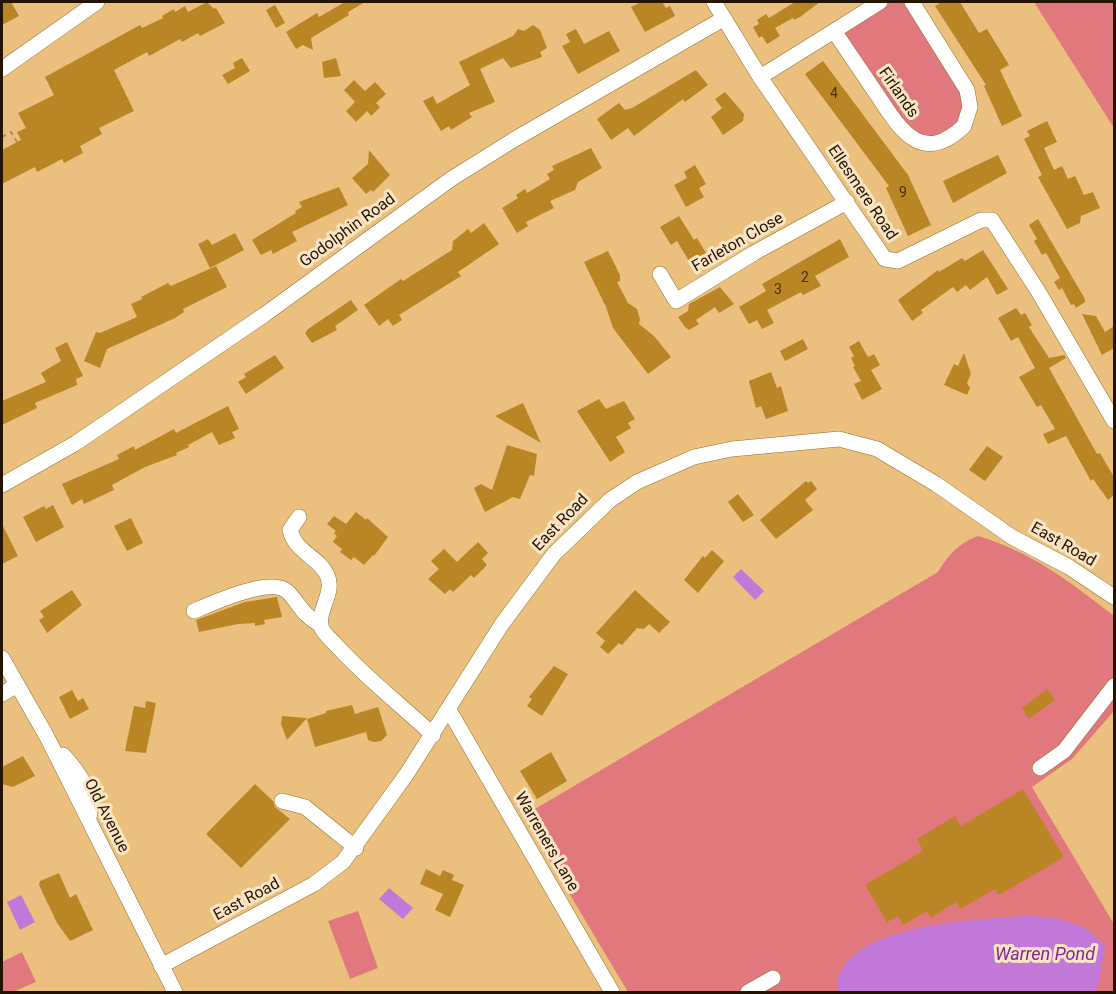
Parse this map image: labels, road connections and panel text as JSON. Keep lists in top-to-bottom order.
{
  "streets": {
    "street": [
      "Firlands",
      "Ellesmere Road",
      "Godolphin Road",
      "Farleton Close",
      "East Road",
      "Old Avenue",
      "Warreners Lane"
    ]
  },
  "crossings": [
    ["Ellesmere Road", "Godolphin Road"],
    ["Ellesmere Road", "Farleton Close"],
    ["East Road", "Old Avenue"],
    ["East Road", "Warreners Lane"]
  ],
  "water": ["Warren Pond"],
  "house_numbers": [
    "4",
    "9",
    "2",
    "3"
  ]
}
